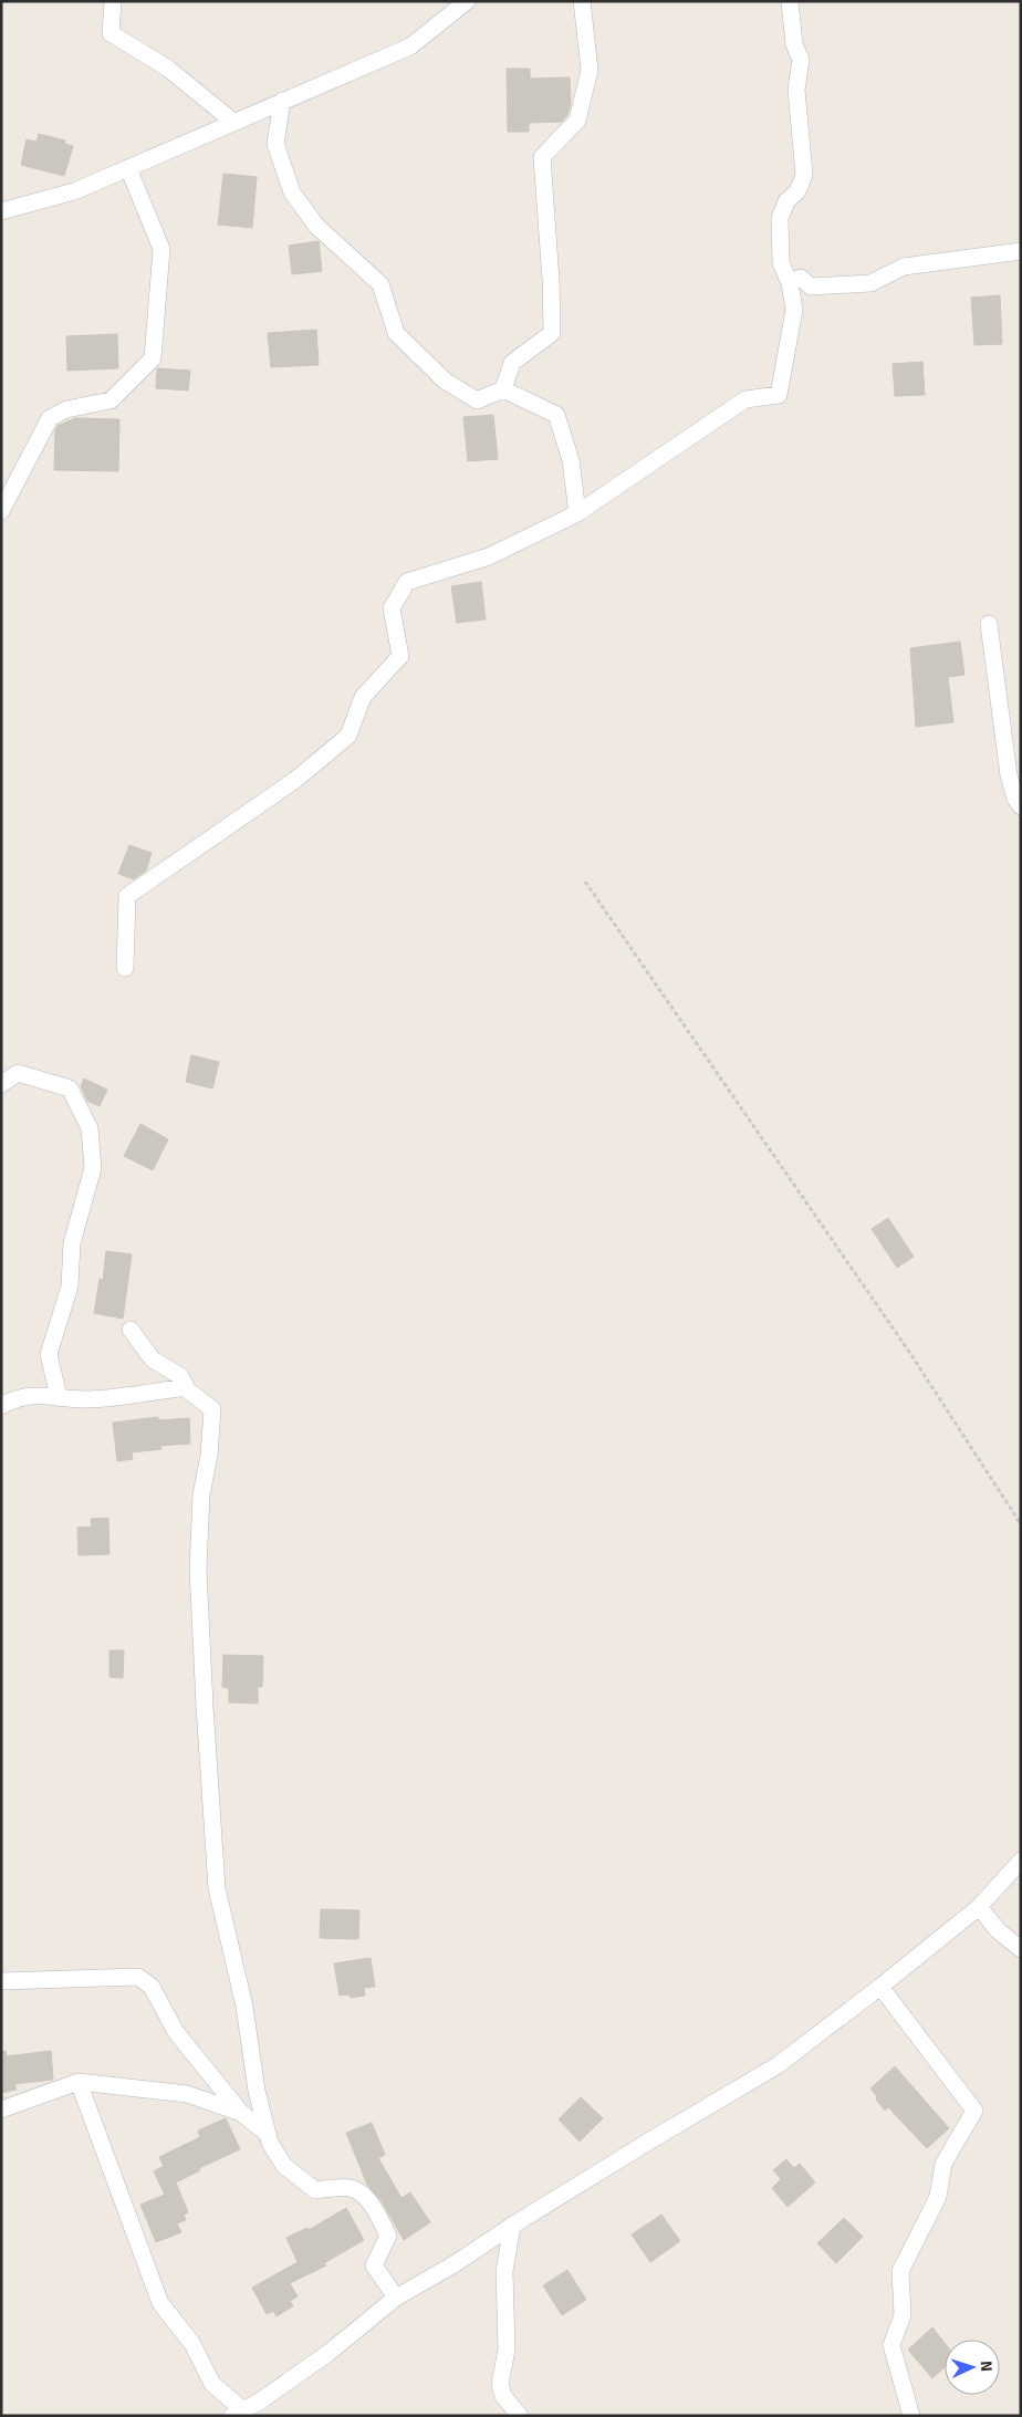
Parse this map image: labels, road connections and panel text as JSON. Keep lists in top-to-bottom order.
{
  "north": "right"
}
